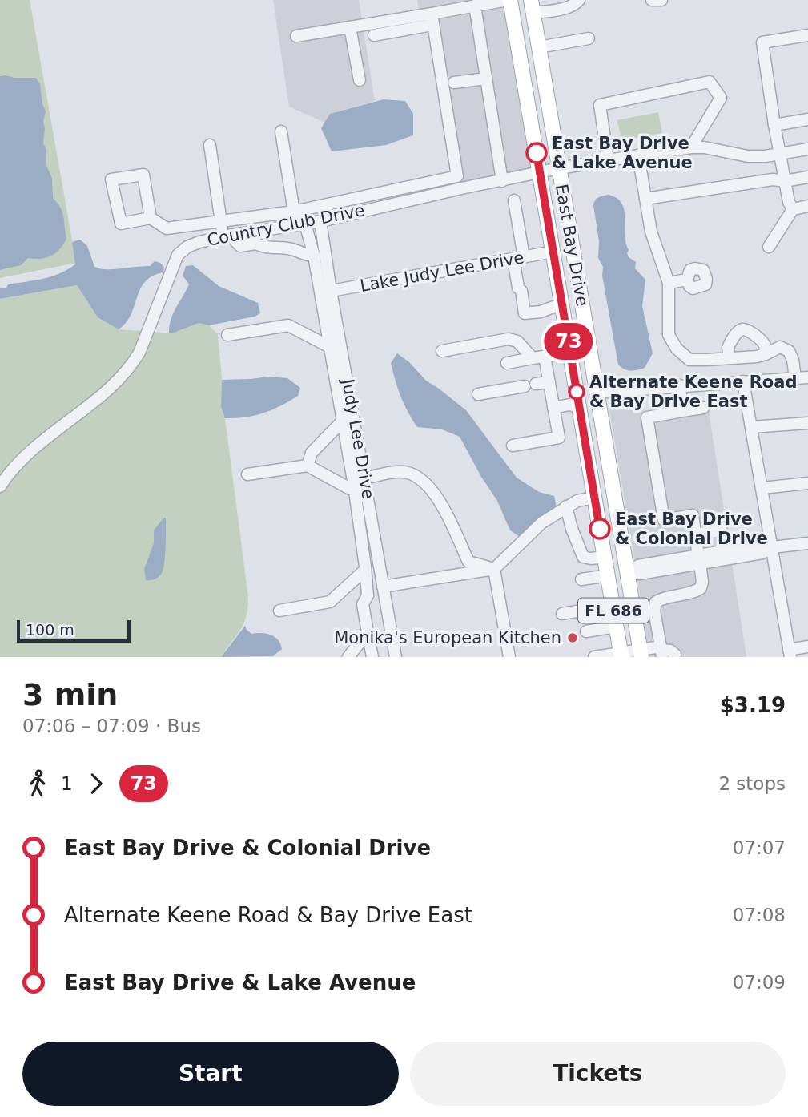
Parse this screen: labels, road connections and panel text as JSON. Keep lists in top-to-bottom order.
{
  "streets": {
    "main road": ["East Bay Drive", "FL 686"],
    "street": ["Country Club Drive", "Lake Judy Lee Drive", "Judy Lee Drive"]
  },
  "crossings": [
    ["Country Club Drive", "East Bay Drive"],
    ["Country Club Drive", "Judy Lee Drive"],
    ["East Bay Drive", "Lake Judy Lee Drive"],
    ["Lake Judy Lee Drive", "Judy Lee Drive"]
  ],
  "places": [
    "East Bay Drive & Lake Avenue",
    "Alternate Keene Road & Bay Drive East",
    "East Bay Drive & Colonial Drive",
    "Monika's European Kitchen"
  ],
  "lines": ["bus line 73"],
  "scale_bar": "100 m",
  "page": {
    "on_map": "73",
    "scale": "100 m",
    "heading": ["3 min", "07:06 – 07:09 · Bus", "$3.19"],
    "legs": ["1", "73", "2 stops"],
    "list": [
      {
        "name": "East Bay Drive & Colonial Drive",
        "value": "07:07"
      },
      {
        "name": "Alternate Keene Road & Bay Drive East",
        "value": "07:08"
      },
      {
        "name": "East Bay Drive & Lake Avenue",
        "value": "07:09"
      }
    ],
    "buttons": ["Start", "Tickets"]
  }
}
